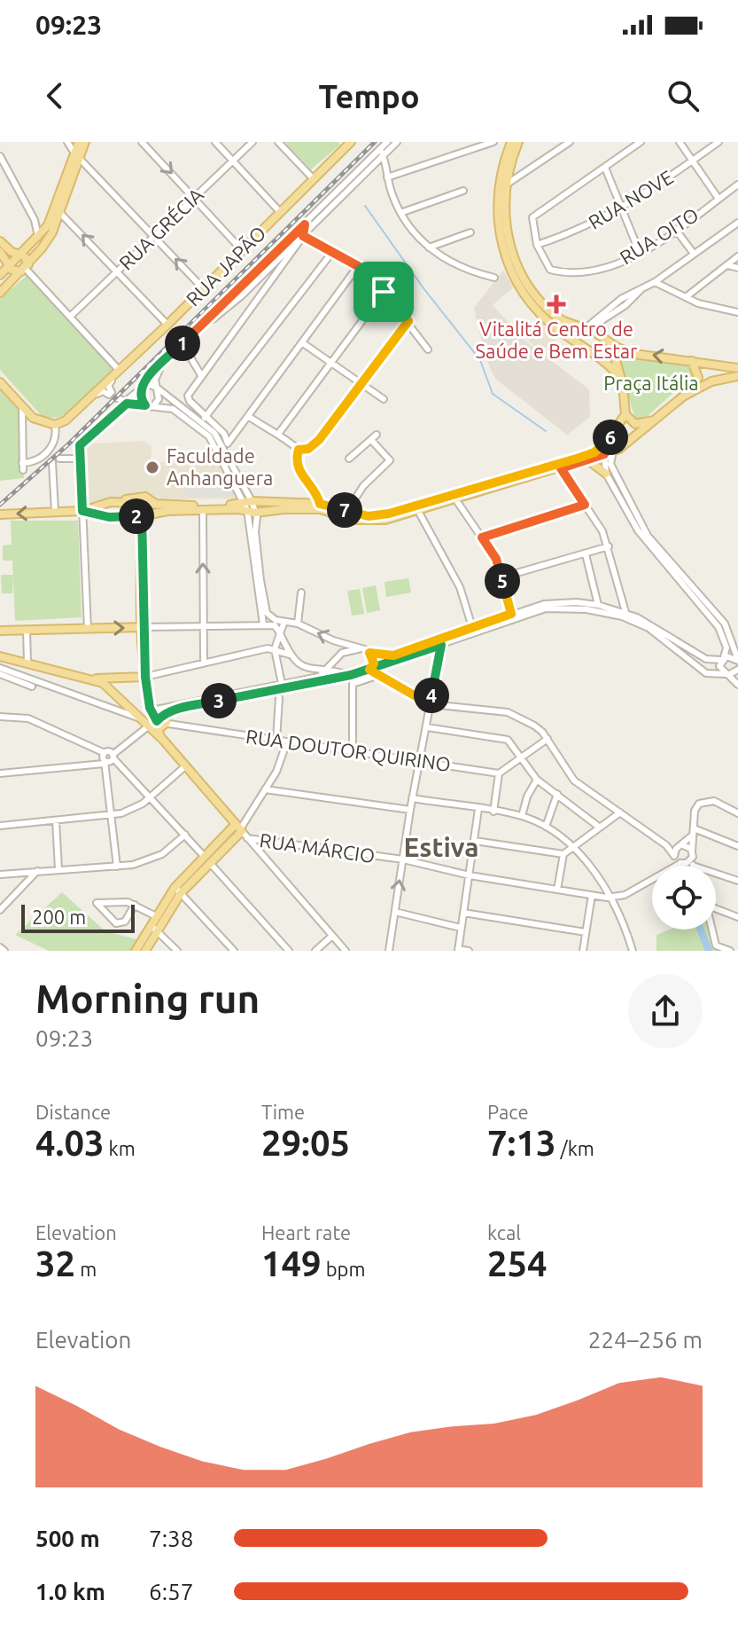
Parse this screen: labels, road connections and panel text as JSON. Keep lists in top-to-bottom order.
{
  "streets": {
    "main road": ["RUA JAPÃO"],
    "street": [
      "RUA NOVE",
      "RUA GRÉCIA",
      "RUA OITO",
      "RUA DOUTOR QUIRINO",
      "RUA MÁRCIO"
    ]
  },
  "crossings": [
    ["RUA NOVE", "RUA OITO"]
  ],
  "districts": ["Estiva"],
  "parks": ["Praça Itália"],
  "places": {
    "health": ["Vitalitá Centro de Saúde e Bem Estar"],
    "other": ["Faculdade Anhanguera"]
  },
  "scale_bar": "200 m",
  "page": {
    "status": "09:23",
    "header": "Tempo",
    "pins": [
      "1",
      "6",
      "7",
      "2",
      "5",
      "4",
      "3"
    ],
    "scale": "200 m",
    "heading": ["Morning run", "09:23"],
    "stats": [
      ["Distance", "4.03 km"],
      ["Time", "29:05"],
      ["Pace", "7:13 /km"],
      ["Elevation", "32 m"],
      ["Heart rate", "149 bpm"],
      ["kcal", "254"]
    ],
    "chart": ["Elevation", "224–256 m"],
    "list": [
      {
        "name": "500 m",
        "note": "7:38"
      },
      {
        "name": "1.0 km",
        "note": "6:57"
      }
    ]
  }
}
